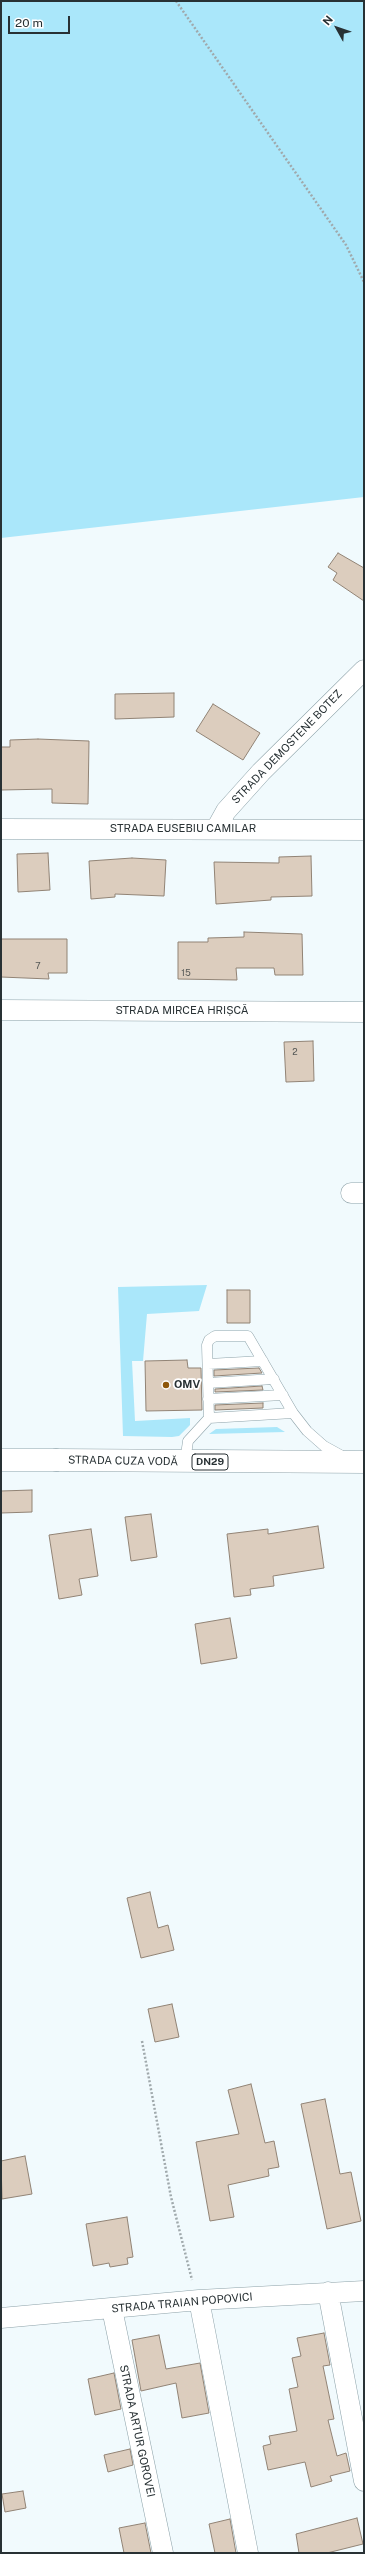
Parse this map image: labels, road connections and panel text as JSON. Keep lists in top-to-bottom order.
{
  "streets": {
    "main road": ["STRADA CUZA VODĂ", "DN29"],
    "street": [
      "STRADA DEMOSTENE BOTEZ",
      "STRADA EUSEBIU CAMILAR",
      "STRADA MIRCEA HRIȘCĂ",
      "STRADA TRAIAN POPOVICI",
      "STRADA ARTUR GOROVEI"
    ]
  },
  "crossings": [
    ["STRADA DEMOSTENE BOTEZ", "STRADA EUSEBIU CAMILAR"],
    ["STRADA TRAIAN POPOVICI", "STRADA ARTUR GOROVEI"]
  ],
  "places": ["OMV"],
  "house_numbers": ["7", "15", "2"],
  "scale_bar": "20 m",
  "north": "top left"
}
